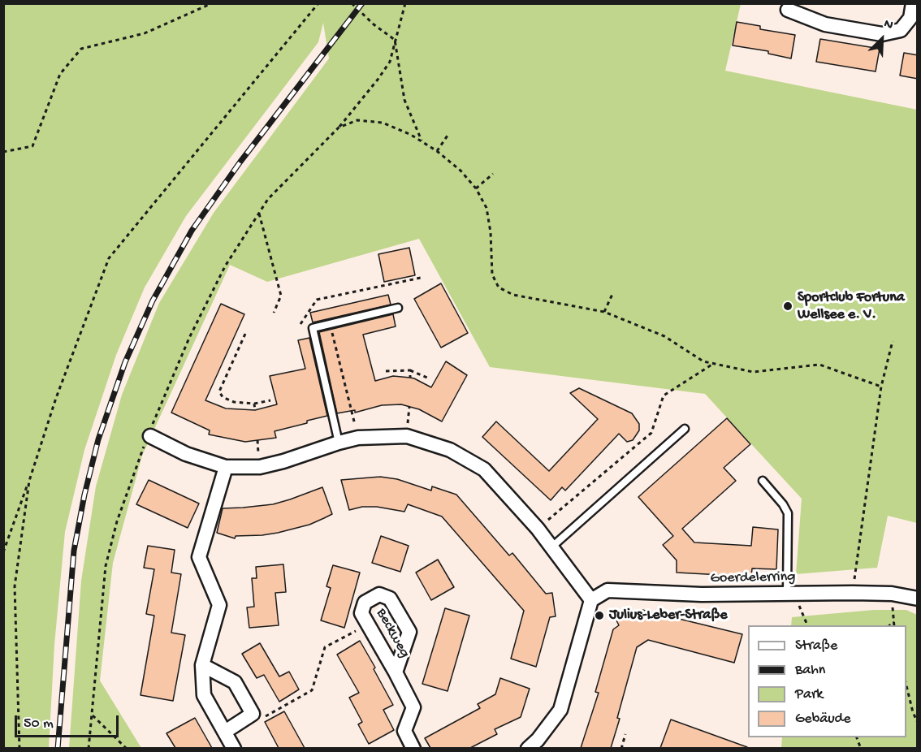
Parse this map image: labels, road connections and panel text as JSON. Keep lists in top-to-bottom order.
{
  "streets": {
    "street": ["Goerdelerring", "Beckweg"]
  },
  "places": ["Sportclub Fortuna Wellsee e. V.", "Julius-Leber-Straße"],
  "legend": [
    "Straße",
    "Bahn",
    "Park",
    "Gebäude"
  ],
  "scale_bar": "50 m",
  "north": "top right"
}
